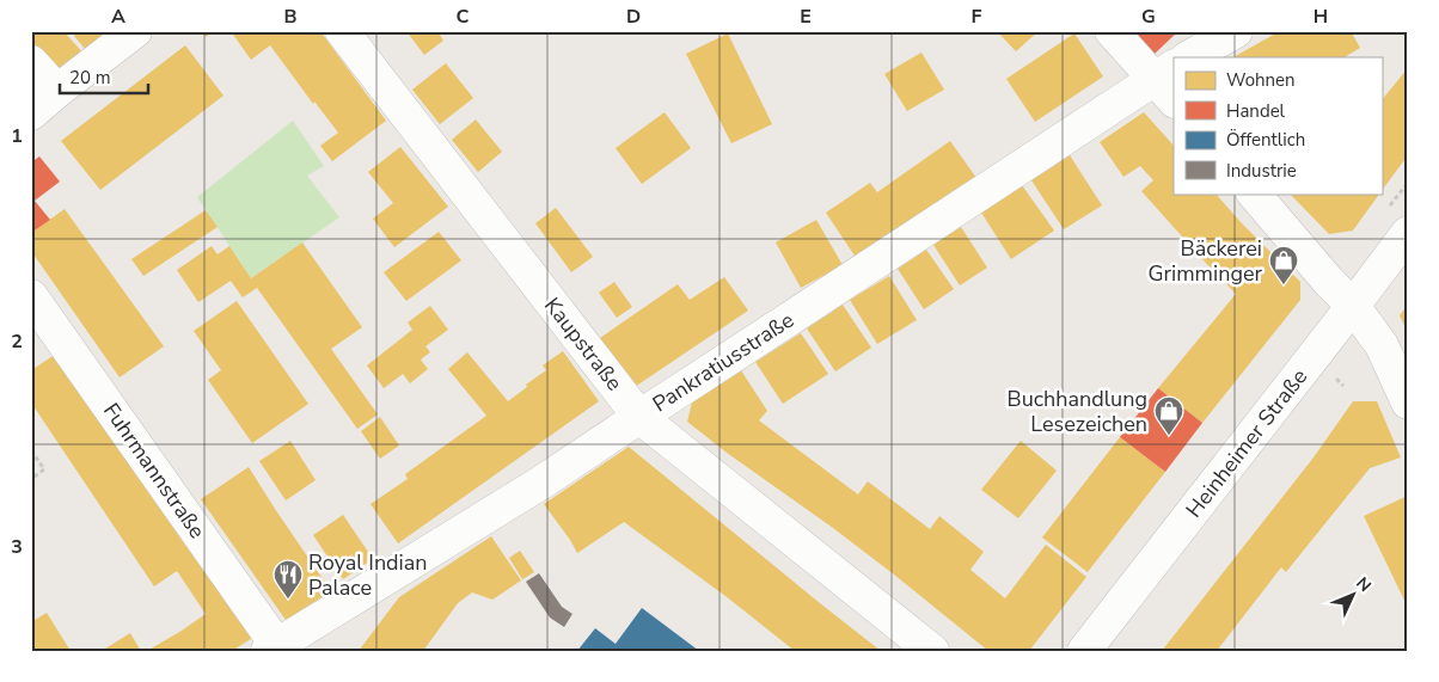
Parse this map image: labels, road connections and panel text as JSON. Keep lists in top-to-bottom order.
{
  "streets": {
    "street": [
      "Kaupstraße",
      "Pankratiusstraße",
      "Heinheimer Straße",
      "Fuhrmannstraße"
    ]
  },
  "crossings": [
    ["Kaupstraße", "Pankratiusstraße"],
    ["Pankratiusstraße", "Fuhrmannstraße"]
  ],
  "places": {
    "shop": ["Bäckerei Grimminger", "Buchhandlung Lesezeichen"],
    "restaurant": ["Royal Indian Palace"]
  },
  "legend": [
    "Wohnen",
    "Handel",
    "Öffentlich",
    "Industrie"
  ],
  "scale_bar": "20 m",
  "north": "top right",
  "grid": {
    "columns": [
      "A",
      "B",
      "C",
      "D",
      "E",
      "F",
      "G",
      "H"
    ],
    "rows": ["1", "2", "3"]
  }
}
